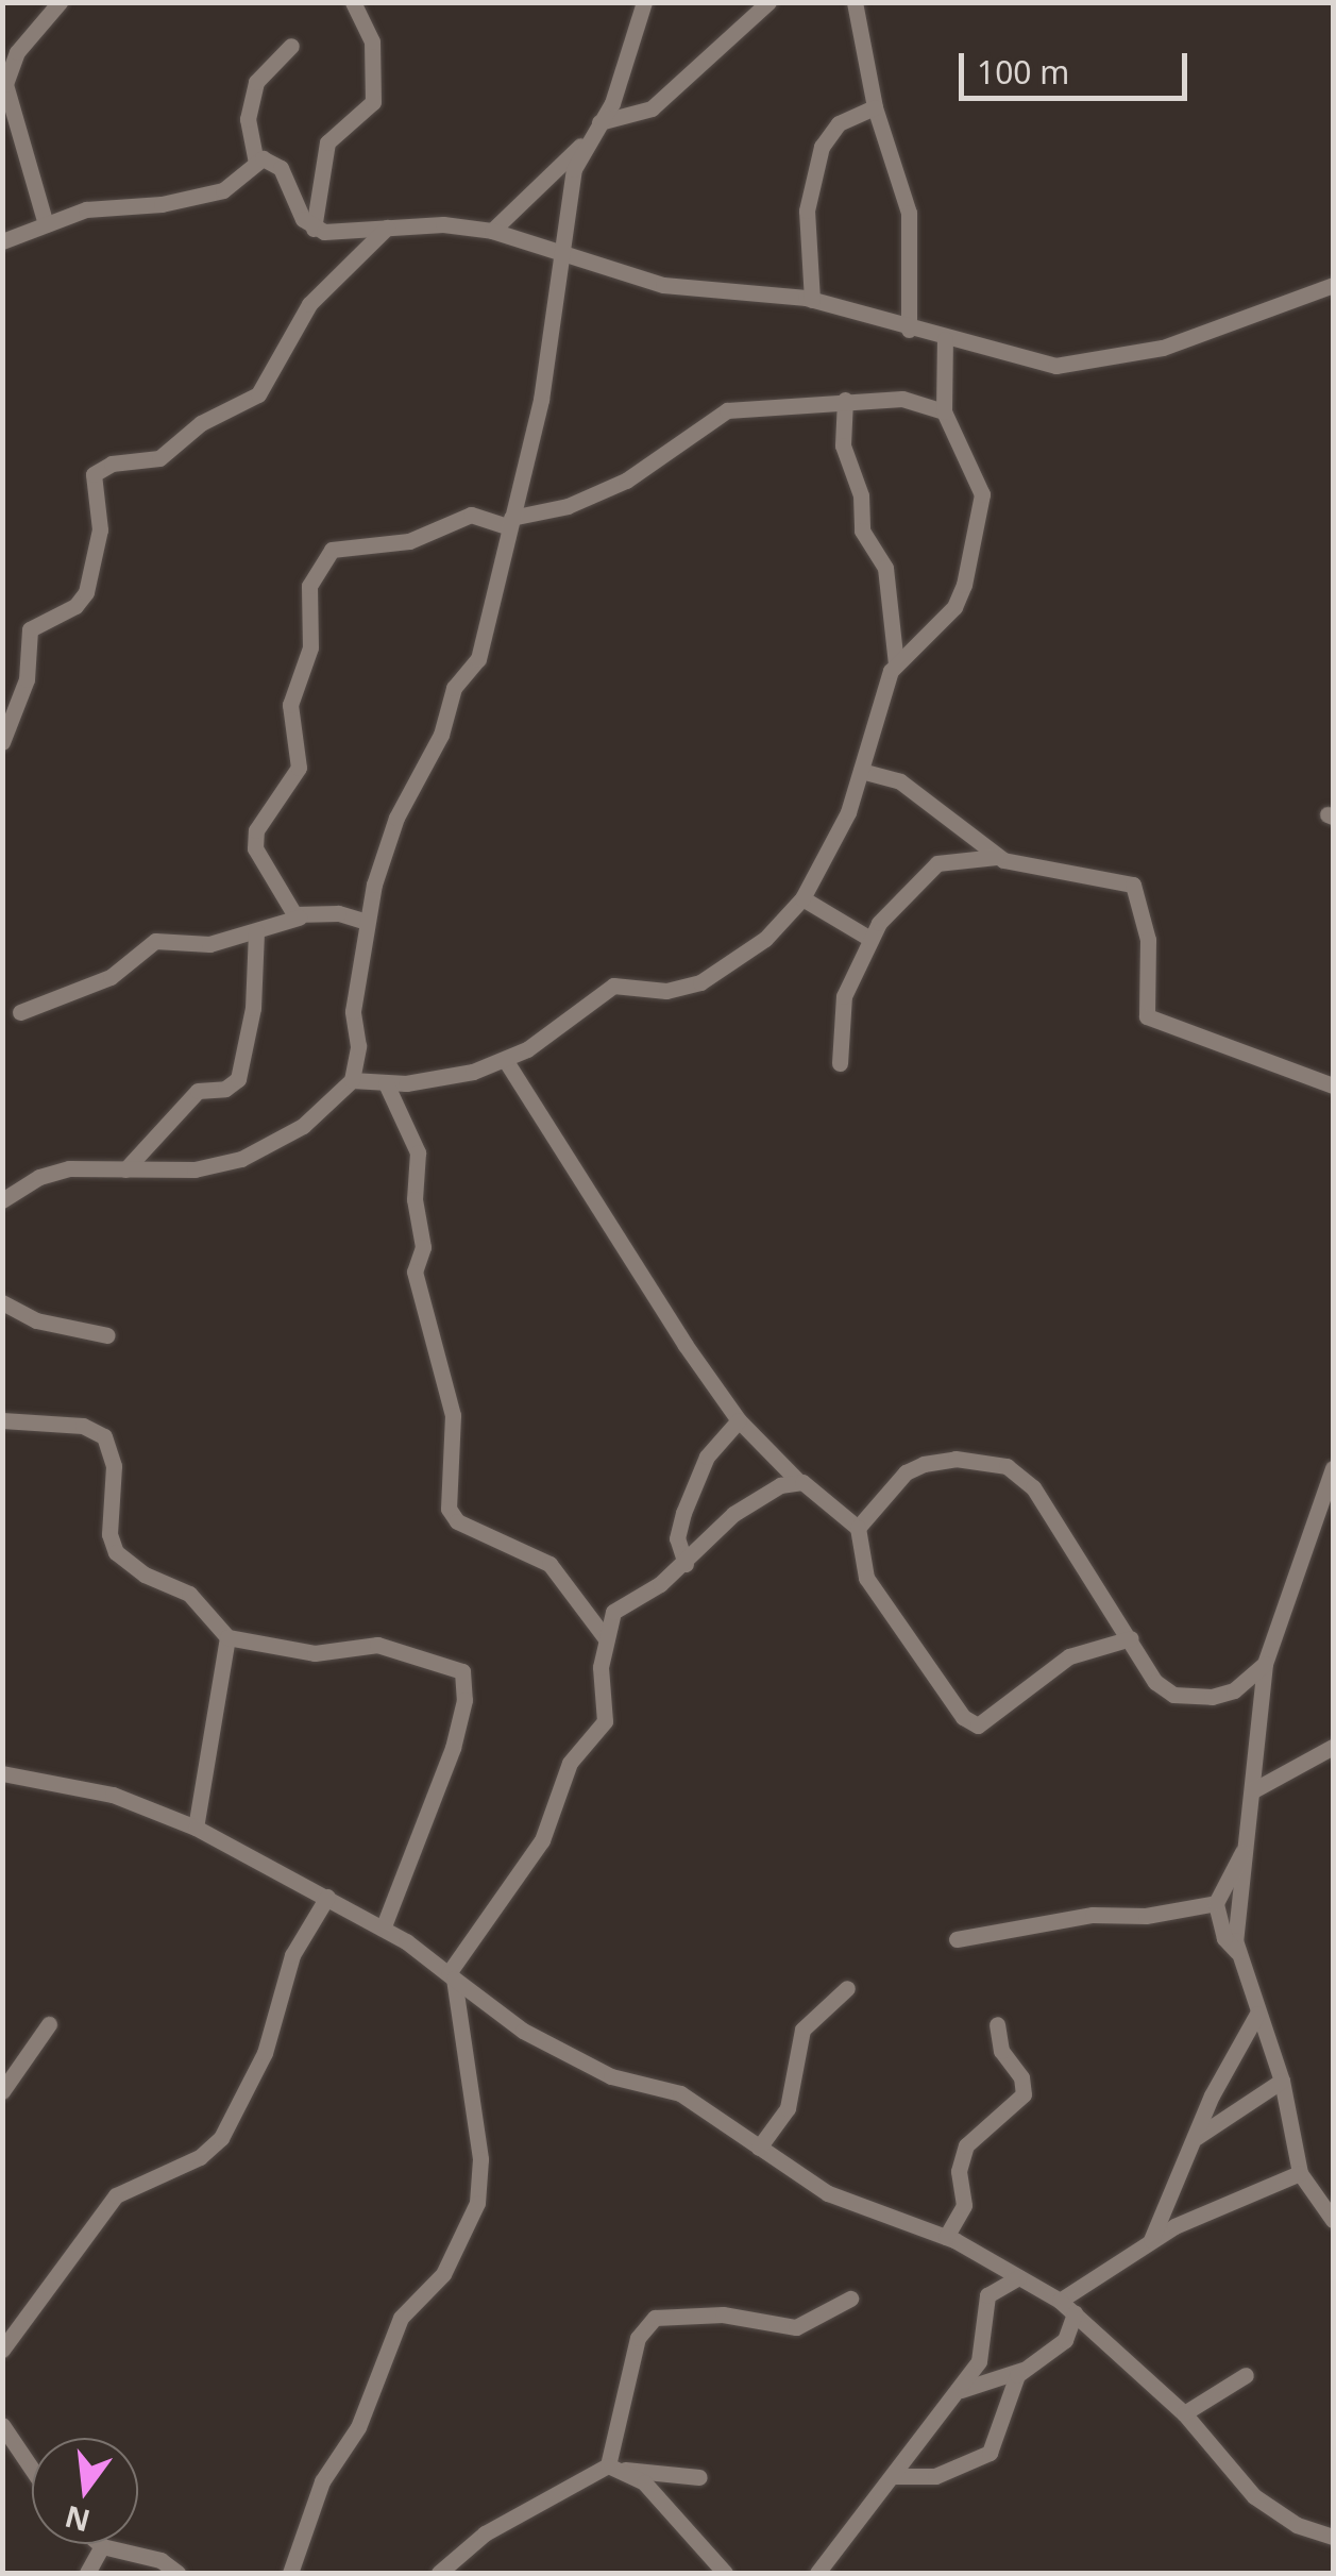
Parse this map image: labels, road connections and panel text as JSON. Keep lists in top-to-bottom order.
{
  "scale_bar": "100 m",
  "north": "bottom"
}
